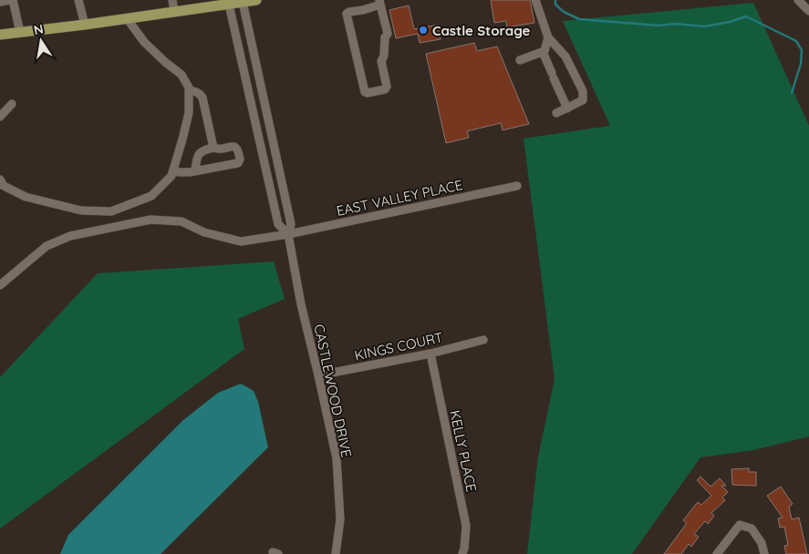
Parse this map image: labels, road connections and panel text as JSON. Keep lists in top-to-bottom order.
{
  "streets": {
    "street": [
      "EAST VALLEY PLACE",
      "KINGS COURT",
      "CASTLEWOOD DRIVE",
      "KELLY PLACE"
    ]
  },
  "crossings": [
    ["EAST VALLEY PLACE", "CASTLEWOOD DRIVE"],
    ["KINGS COURT", "CASTLEWOOD DRIVE"],
    ["KINGS COURT", "KELLY PLACE"]
  ],
  "places": ["Castle Storage"],
  "north": "top"
}
